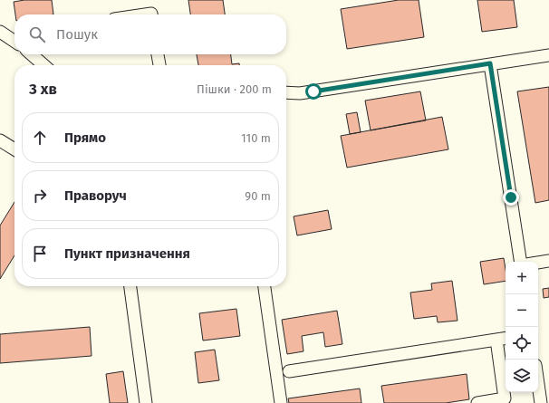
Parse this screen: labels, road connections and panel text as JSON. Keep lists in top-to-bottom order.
{
  "page": {
    "search": "Пошук",
    "heading": ["3 хв", "Пішки · 200 m"],
    "list": [
      ["Прямо", "110 m"],
      ["Праворуч", "90 m"],
      "Пункт призначення"
    ],
    "map_buttons": ["+", "−"]
  }
}
